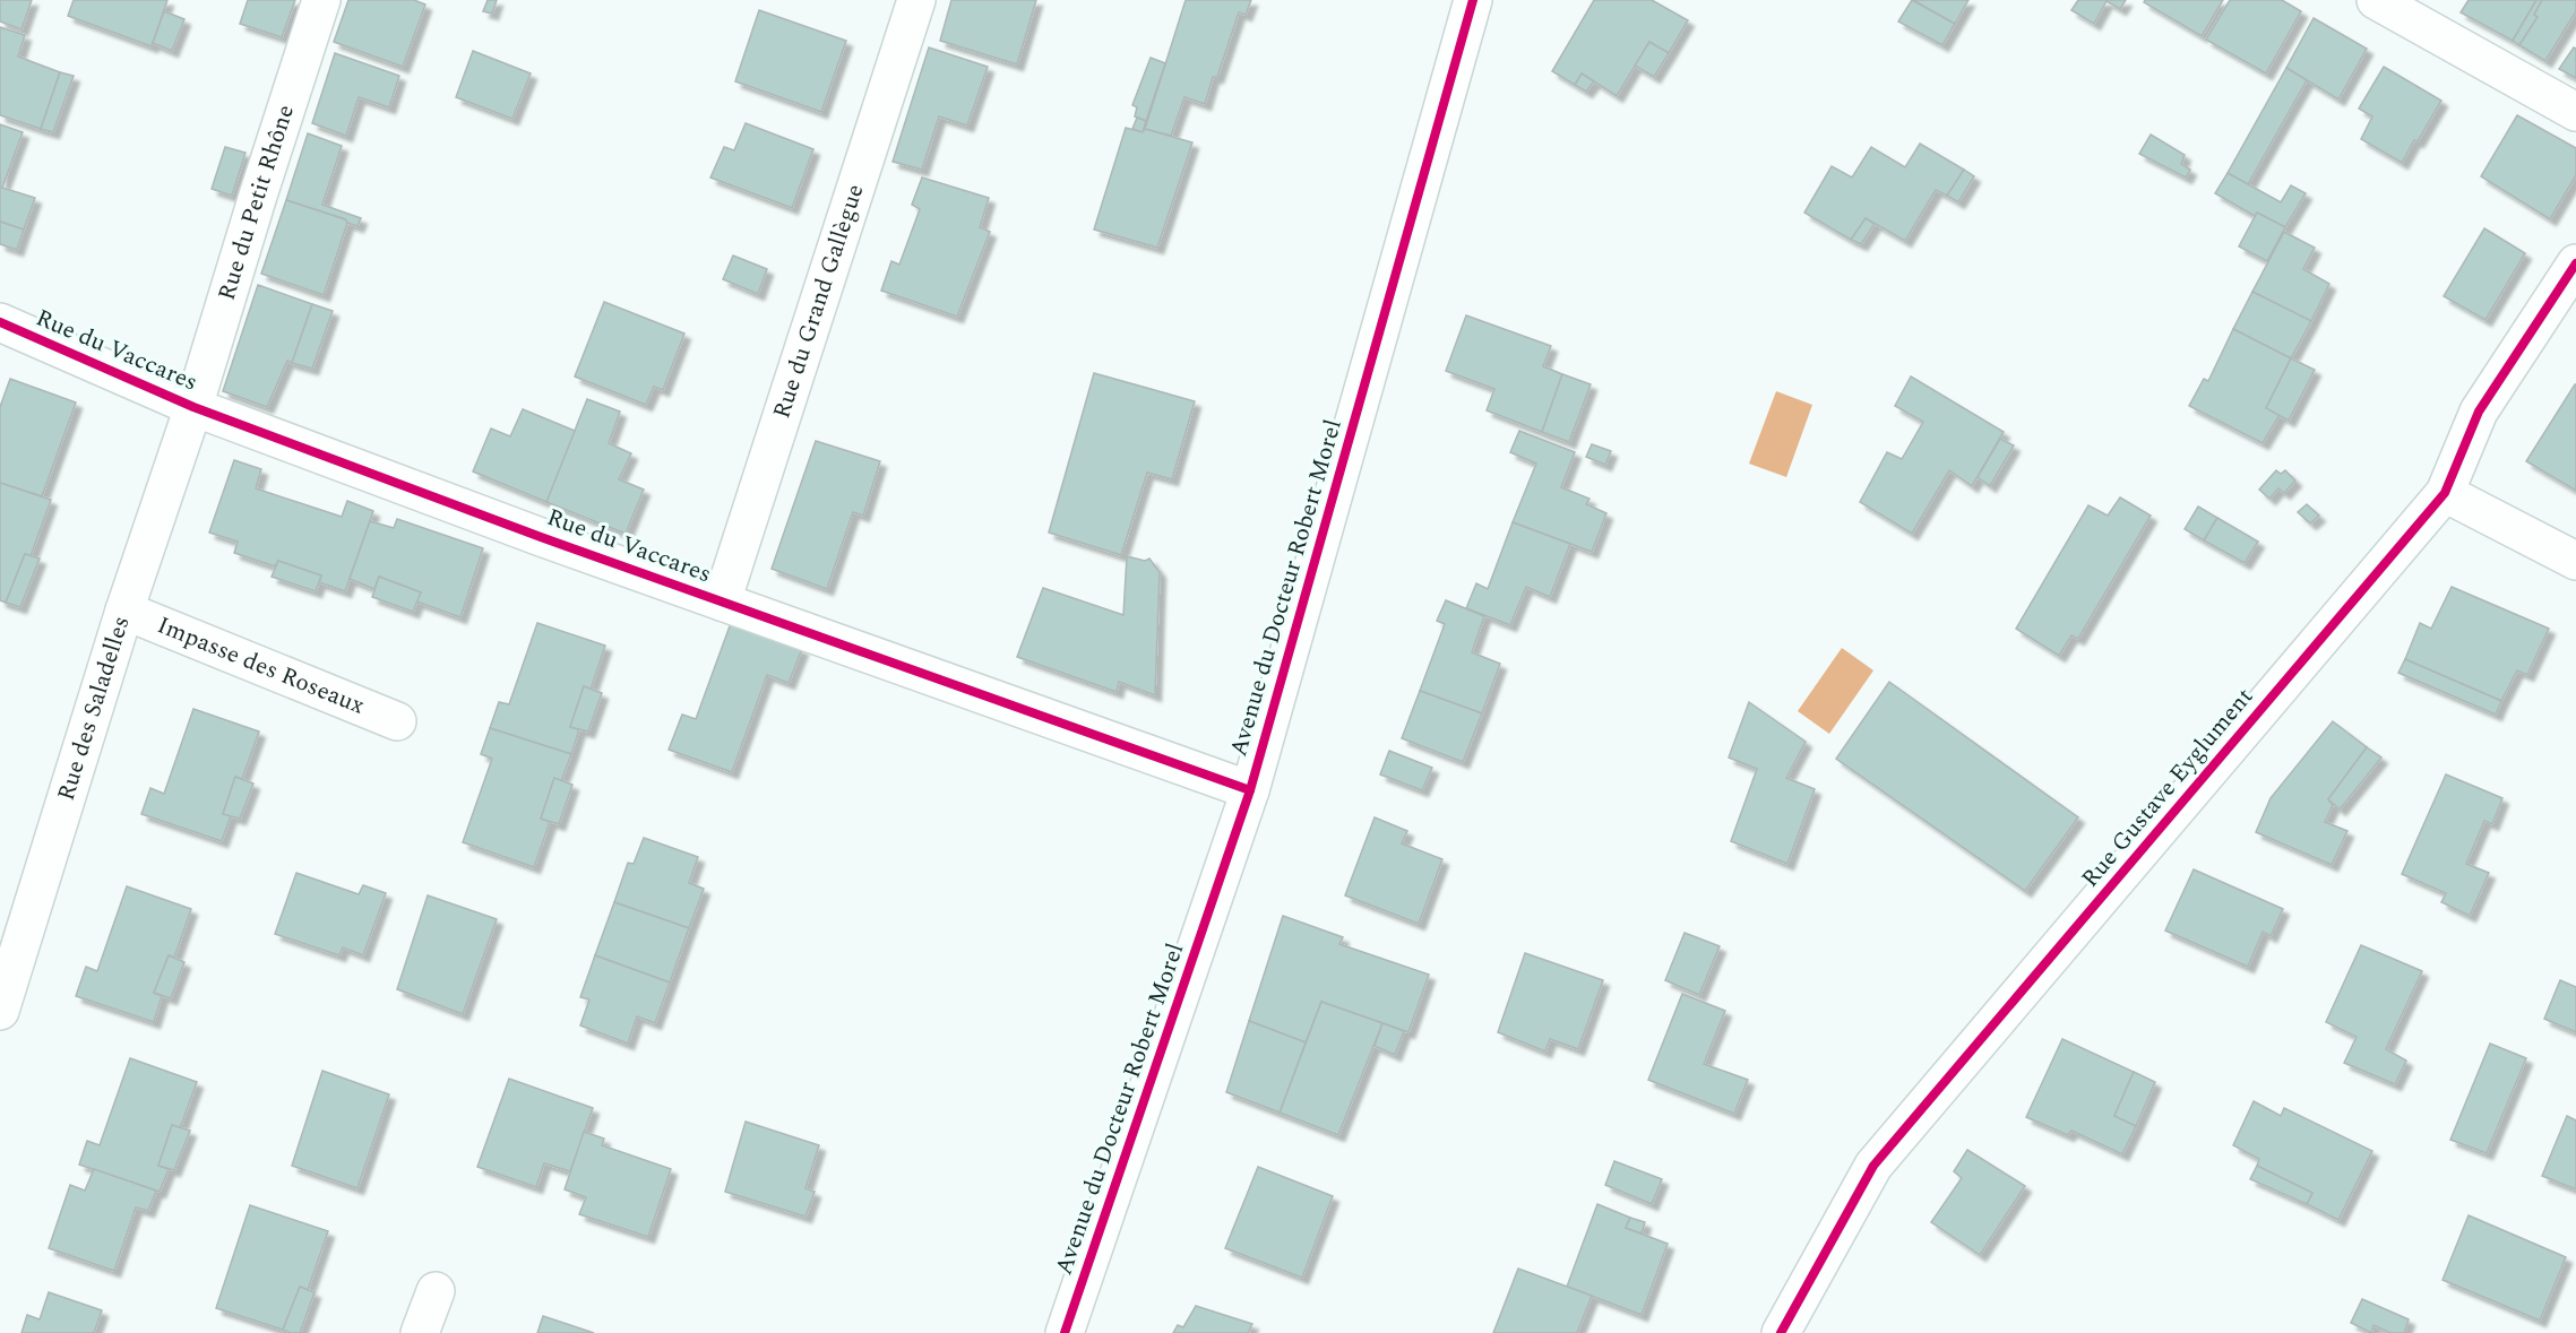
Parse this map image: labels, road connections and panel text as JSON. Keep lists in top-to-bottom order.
{
  "streets": {
    "street": [
      "Rue du Petit Rhône",
      "Rue du Grand Gallègue",
      "Rue du Vaccares",
      "Avenue du Docteur Robert Morel",
      "Impasse des Roseaux",
      "Rue des Saladelles",
      "Rue Gustave Eyglument"
    ]
  },
  "crossings": [
    ["Rue du Petit Rhône", "Rue du Vaccares"],
    ["Rue du Petit Rhône", "Rue des Saladelles"],
    ["Rue du Grand Gallègue", "Rue du Vaccares"],
    ["Rue du Vaccares", "Avenue du Docteur Robert Morel"],
    ["Rue du Vaccares", "Rue des Saladelles"],
    ["Impasse des Roseaux", "Rue des Saladelles"]
  ]
}
